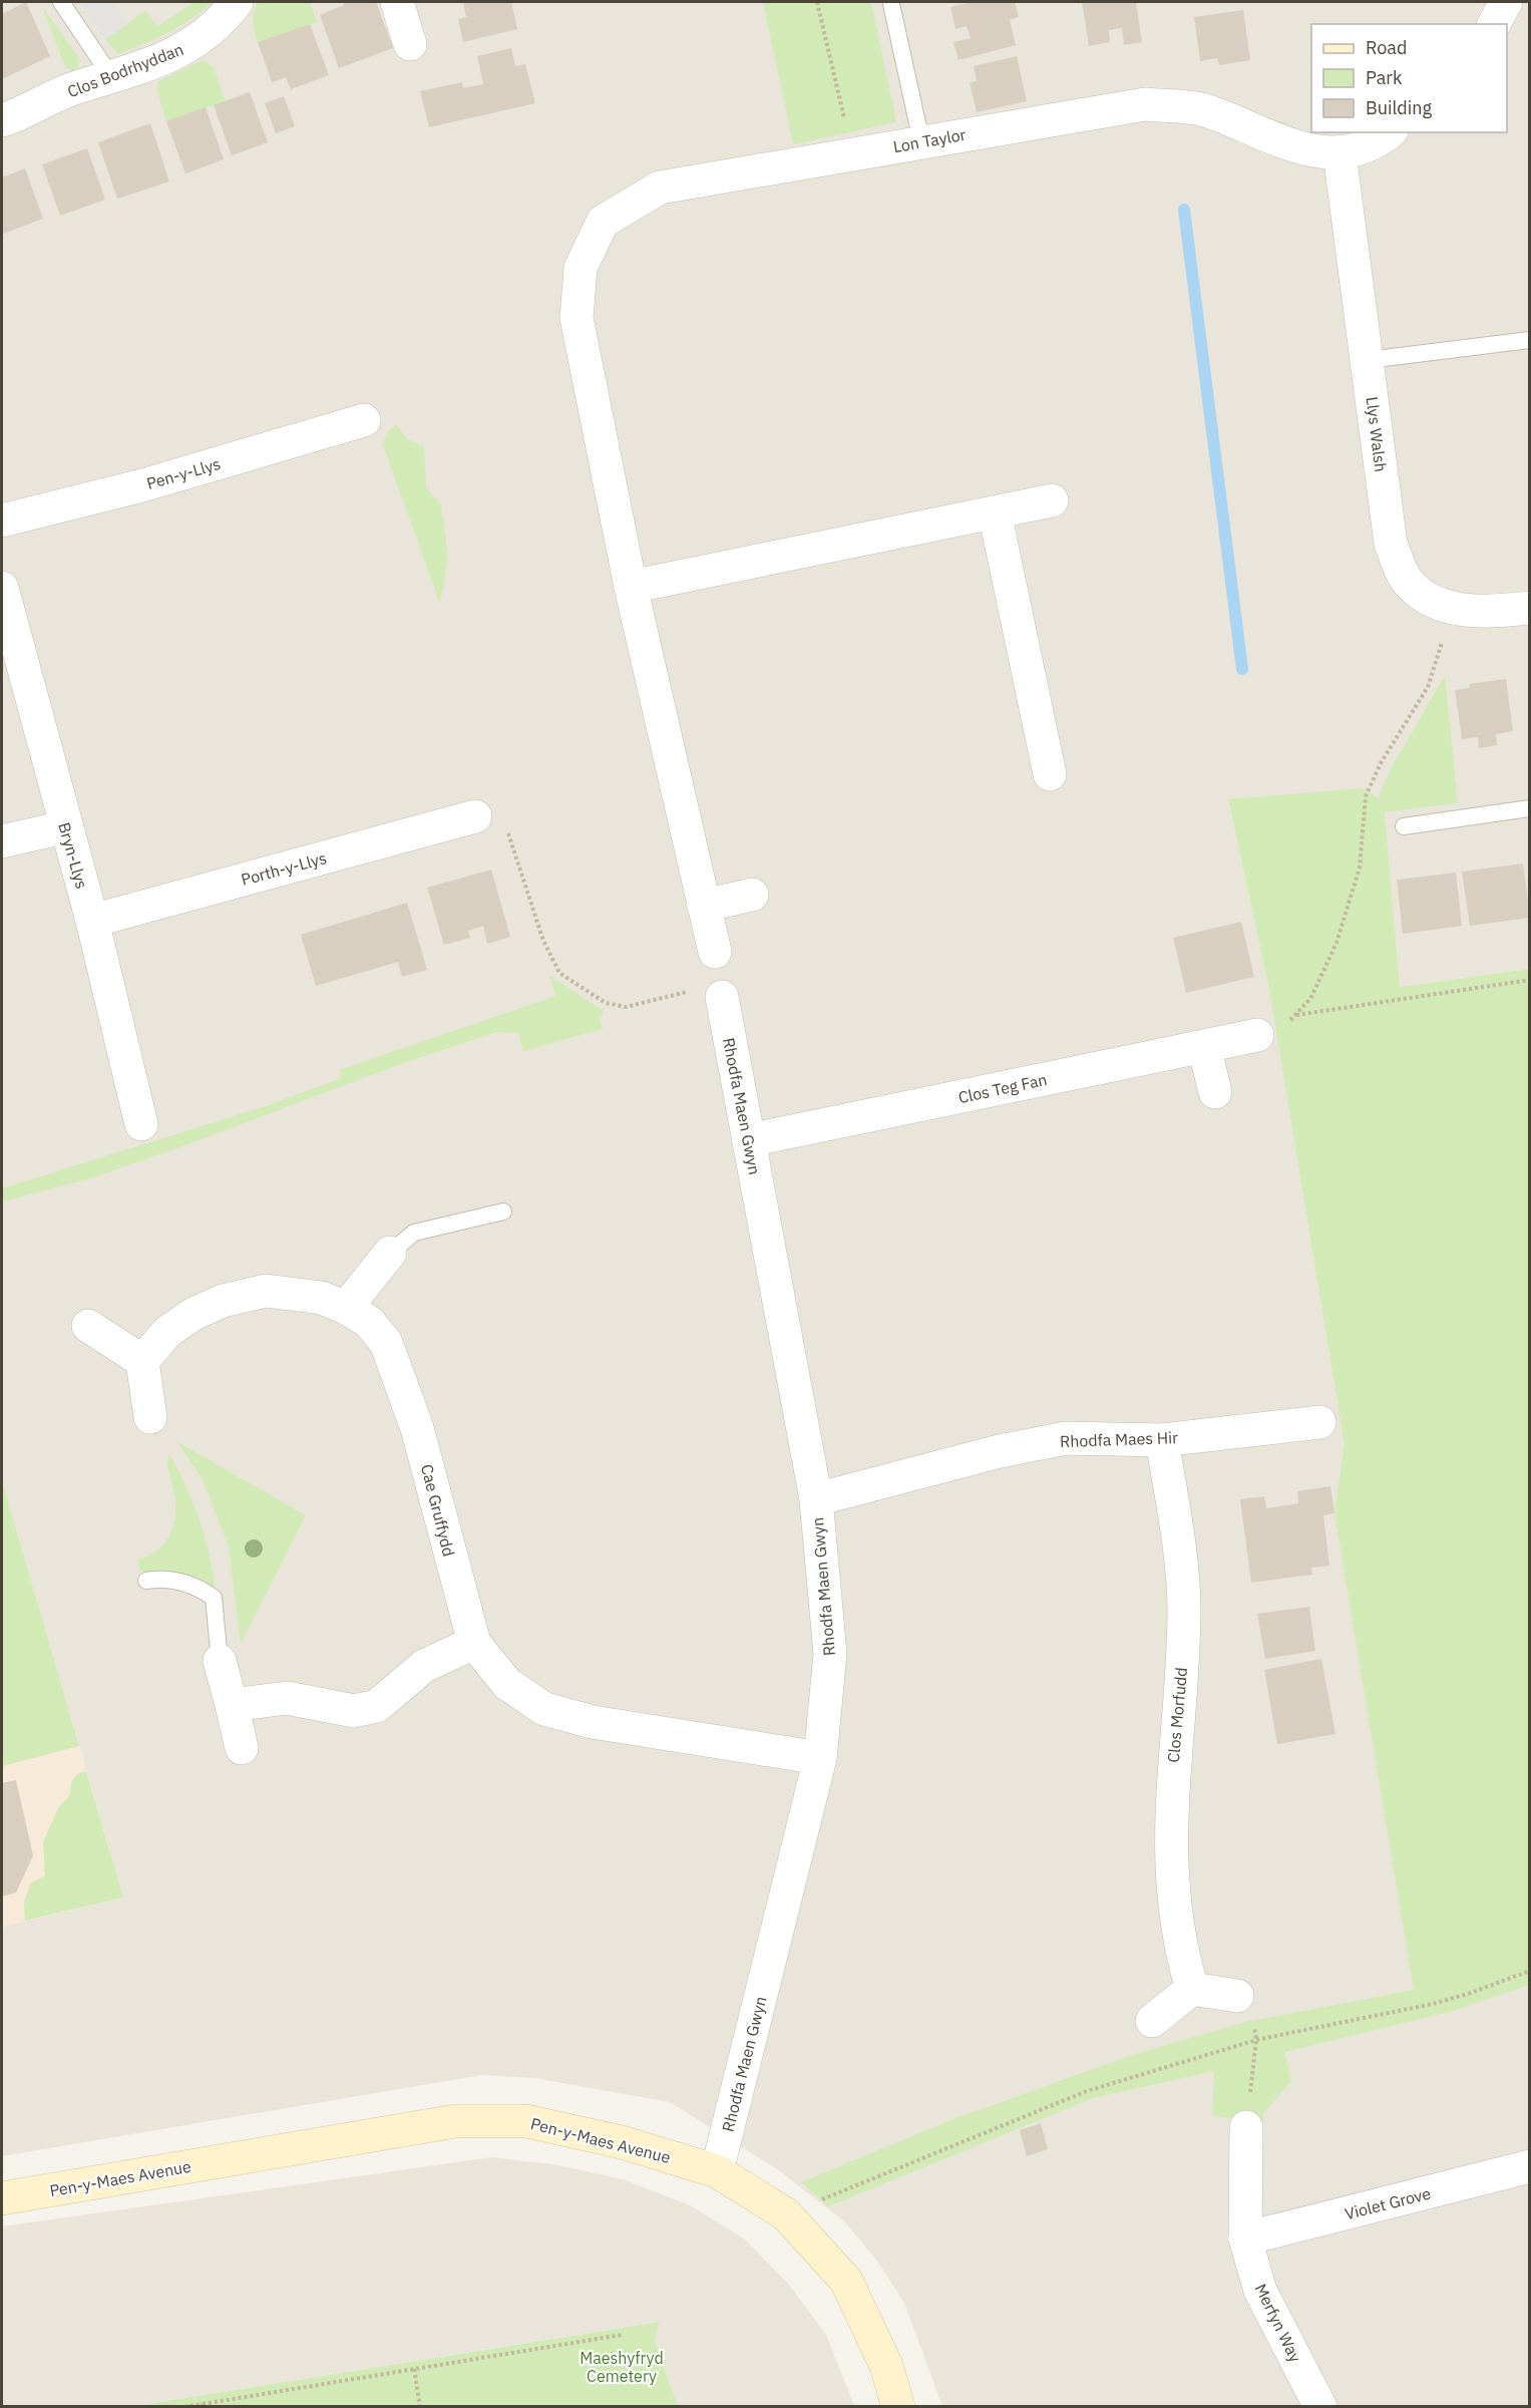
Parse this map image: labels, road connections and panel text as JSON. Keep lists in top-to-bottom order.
{
  "streets": {
    "street": [
      "Clos Bodrhyddan",
      "Lon Taylor",
      "Llys Walsh",
      "Pen-y-Llys",
      "Bryn-Llys",
      "Porth-y-Llys",
      "Clos Teg Fan",
      "Rhodfa Maen Gwyn",
      "Rhodfa Maes Hir",
      "Cae Gruffydd",
      "Clos Morfudd",
      "Pen-y-Maes Avenue",
      "Violet Grove",
      "Merfyn Way"
    ]
  },
  "crossings": [
    ["Lon Taylor", "Llys Walsh"],
    ["Bryn-Llys", "Porth-y-Llys"],
    ["Clos Teg Fan", "Rhodfa Maen Gwyn"],
    ["Rhodfa Maen Gwyn", "Rhodfa Maes Hir"],
    ["Rhodfa Maen Gwyn", "Cae Gruffydd"],
    ["Rhodfa Maen Gwyn", "Pen-y-Maes Avenue"],
    ["Rhodfa Maes Hir", "Clos Morfudd"],
    ["Violet Grove", "Merfyn Way"]
  ],
  "parks": ["Maeshyfryd Cemetery"],
  "legend": ["Road", "Park", "Building"]
}
